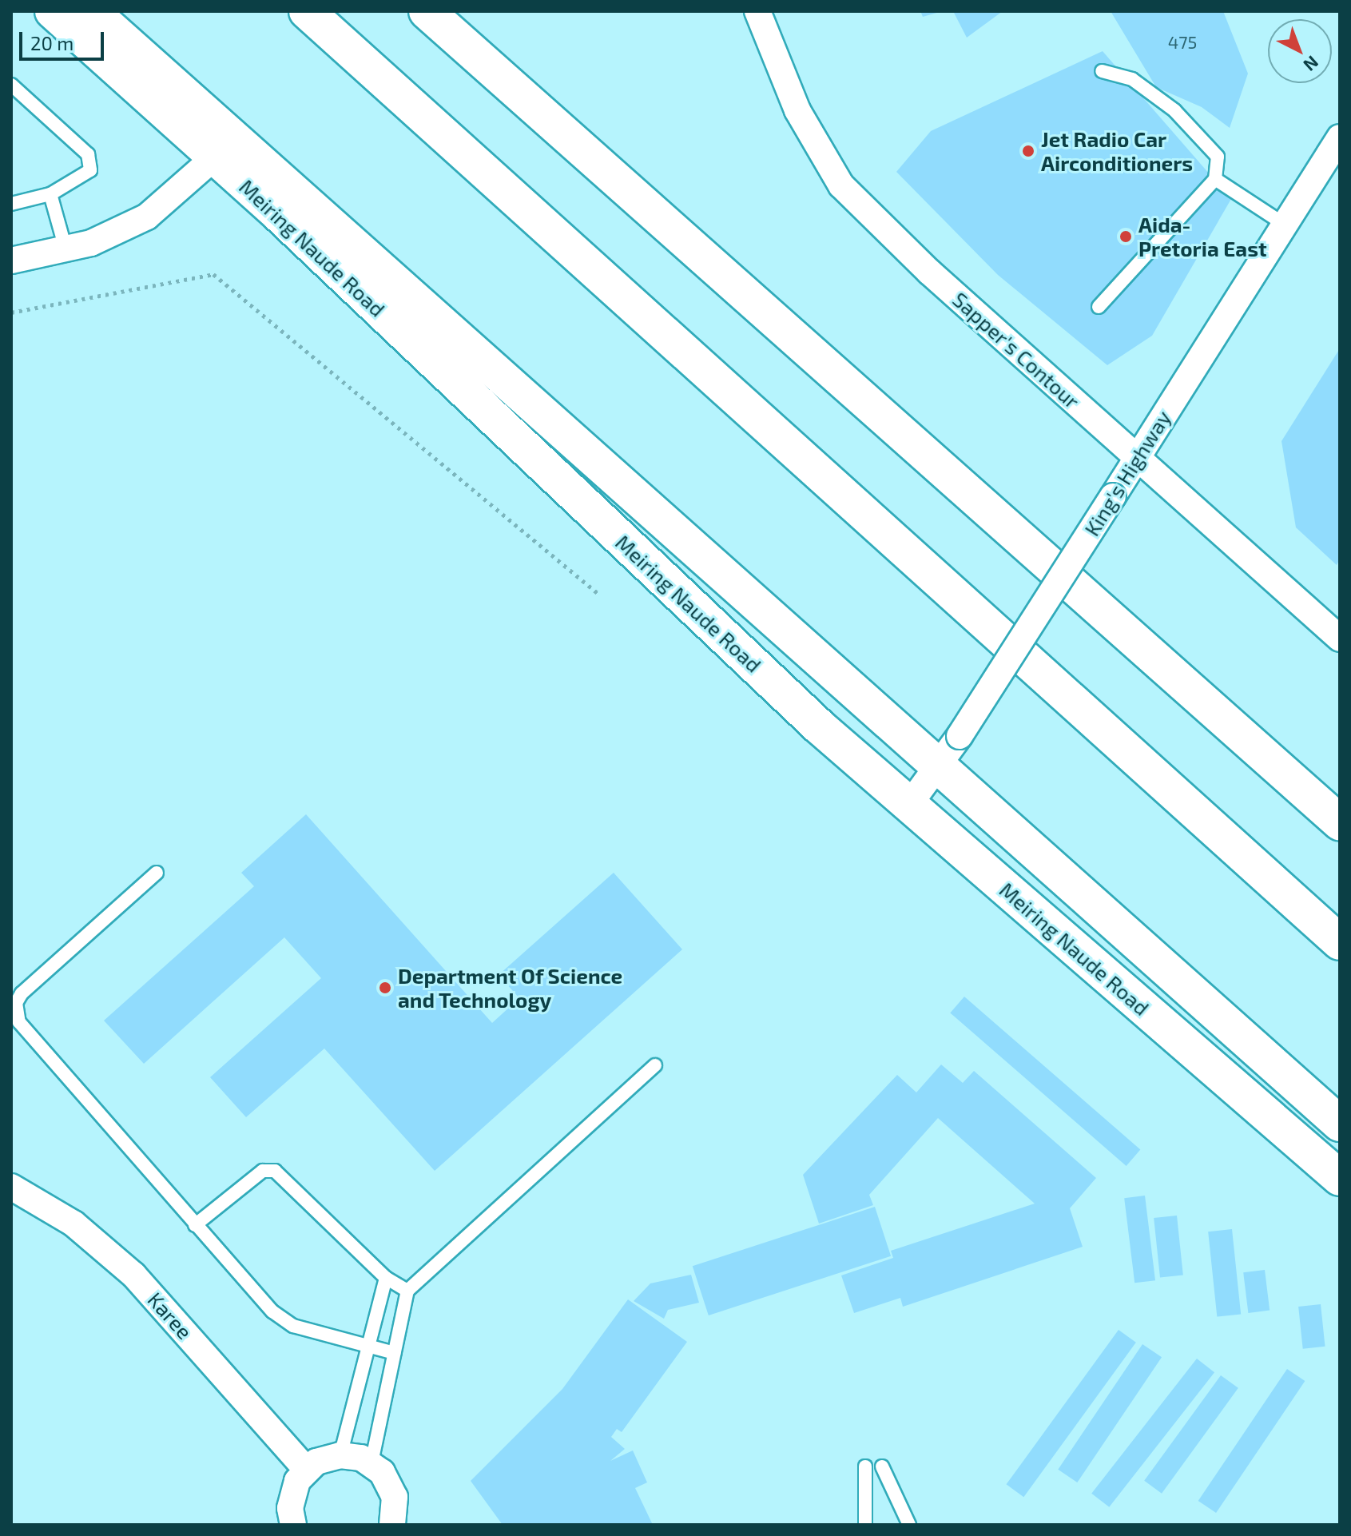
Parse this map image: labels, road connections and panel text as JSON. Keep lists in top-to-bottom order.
{
  "streets": {
    "main road": ["Meiring Naude Road"],
    "street": ["Sapper's Contour", "King's Highway", "Karee"]
  },
  "crossings": [
    ["Meiring Naude Road", "King's Highway"],
    ["Sapper's Contour", "King's Highway"]
  ],
  "places": ["Jet Radio Car Airconditioners", "Aida- Pretoria East", "Department Of Science and Technology"],
  "house_numbers": ["475"],
  "scale_bar": "20 m",
  "north": "bottom right"
}
